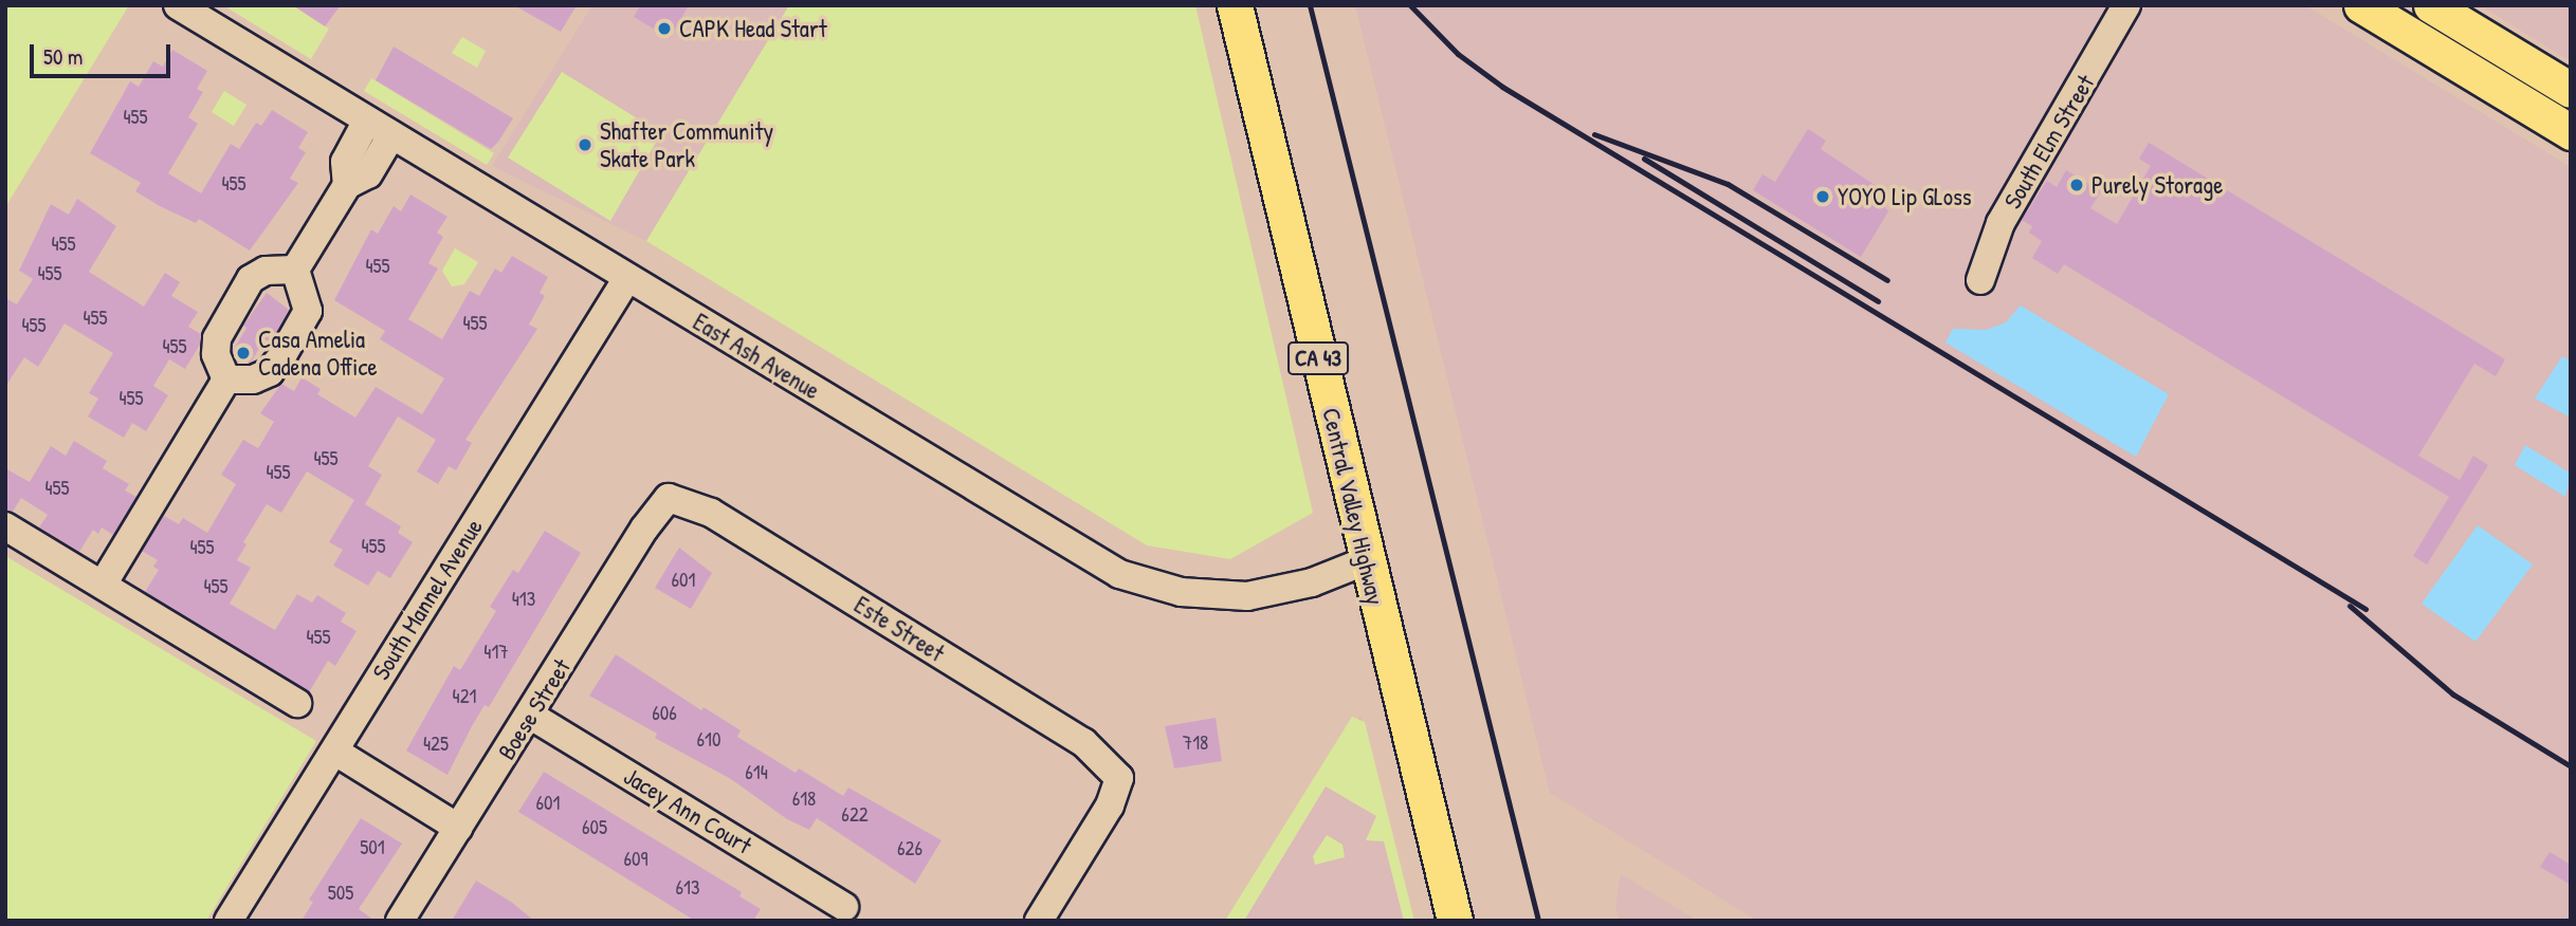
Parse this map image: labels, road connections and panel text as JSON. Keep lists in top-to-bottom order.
{
  "streets": {
    "main road": ["CA 43", "Central Valley Highway"],
    "street": [
      "South Elm Street",
      "East Ash Avenue",
      "South Mannel Avenue",
      "Este Street",
      "Boese Street",
      "Jacey Ann Court"
    ]
  },
  "crossings": [
    ["East Ash Avenue", "Central Valley Highway"],
    ["East Ash Avenue", "South Mannel Avenue"],
    ["Este Street", "Boese Street"],
    ["Boese Street", "Jacey Ann Court"]
  ],
  "places": [
    "CAPK Head Start",
    "Shafter Community Skate Park",
    "Purely Storage",
    "YOYO Lip GLoss",
    "Casa Amelia Cadena Office"
  ],
  "house_numbers": [
    "455",
    "455",
    "455",
    "455",
    "455",
    "455",
    "455",
    "455",
    "455",
    "455",
    "455",
    "455",
    "455",
    "455",
    "455",
    "601",
    "455",
    "413",
    "455",
    "417",
    "421",
    "606",
    "610",
    "718",
    "425",
    "614",
    "618",
    "601",
    "622",
    "605",
    "501",
    "626",
    "609",
    "613",
    "505"
  ],
  "scale_bar": "50 m"
}
